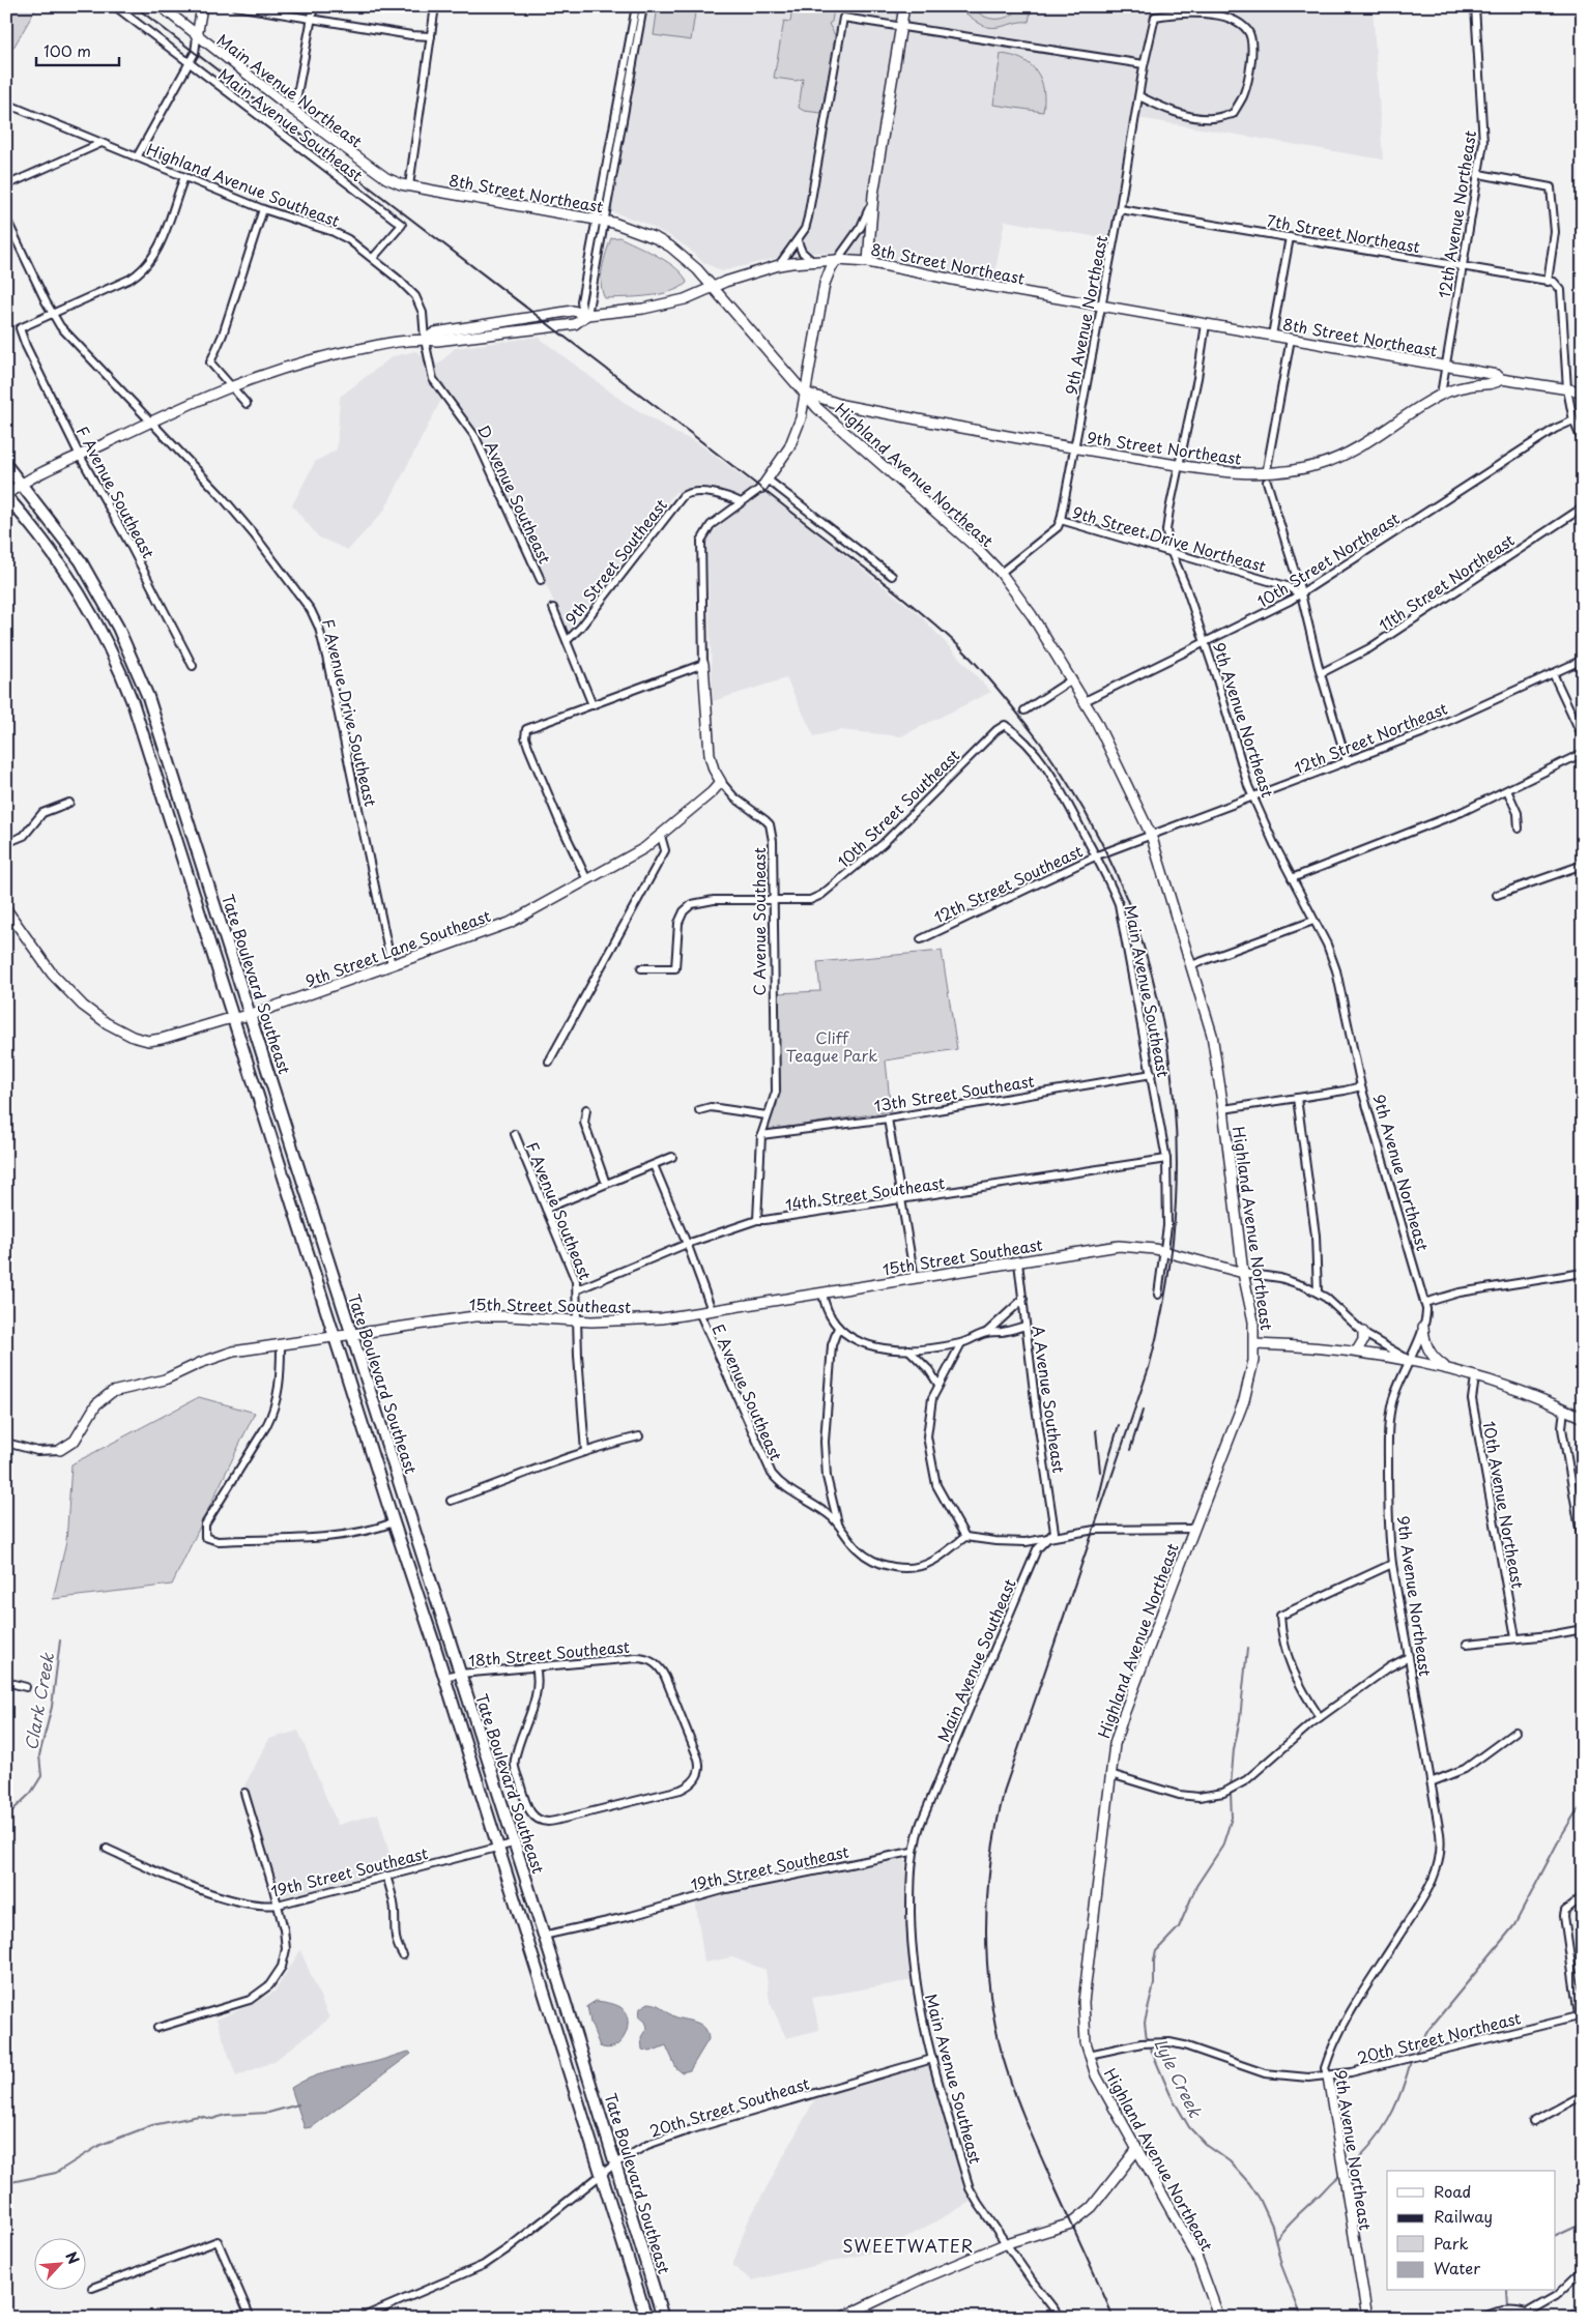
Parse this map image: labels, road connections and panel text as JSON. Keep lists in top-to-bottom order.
{
  "streets": {
    "main road": [
      "Main Avenue Northeast",
      "8th Street Northeast",
      "9th Avenue Northeast",
      "9th Street Northeast",
      "Highland Avenue Northeast",
      "C Avenue Southeast",
      "9th Street Lane Southeast",
      "Tate Boulevard Southeast",
      "15th Street Southeast"
    ],
    "street": [
      "Main Avenue Southeast",
      "Highland Avenue Southeast",
      "12th Avenue Northeast",
      "7th Street Northeast",
      "F Avenue Southeast",
      "D Avenue Southeast",
      "9th Street Drive Northeast",
      "10th Street Northeast",
      "9th Street Southeast",
      "11th Street Northeast",
      "F Avenue Drive Southeast",
      "12th Street Northeast",
      "10th Street Southeast",
      "12th Street Southeast",
      "13th Street Southeast",
      "14th Street Southeast",
      "E Avenue Southeast",
      "A Avenue Southeast",
      "10th Avenue Northeast",
      "18th Street Southeast",
      "19th Street Southeast",
      "20th Street Northeast",
      "20th Street Southeast"
    ]
  },
  "crossings": [
    ["Main Avenue Northeast", "8th Street Northeast"],
    ["Main Avenue Southeast", "Highland Avenue Southeast"],
    ["Main Avenue Southeast", "10th Street Southeast"],
    ["Main Avenue Southeast", "12th Street Southeast"],
    ["Main Avenue Southeast", "13th Street Southeast"],
    ["Main Avenue Southeast", "14th Street Southeast"],
    ["Main Avenue Southeast", "15th Street Southeast"],
    ["Main Avenue Southeast", "A Avenue Southeast"],
    ["Main Avenue Southeast", "19th Street Southeast"],
    ["Main Avenue Southeast", "20th Street Southeast"],
    ["Highland Avenue Southeast", "D Avenue Southeast"],
    ["8th Street Northeast", "12th Avenue Northeast"],
    ["8th Street Northeast", "9th Avenue Northeast"],
    ["8th Street Northeast", "9th Street Northeast"],
    ["8th Street Northeast", "Highland Avenue Northeast"],
    ["12th Avenue Northeast", "7th Street Northeast"],
    ["12th Avenue Northeast", "9th Street Northeast"],
    ["7th Street Northeast", "9th Avenue Northeast"],
    ["9th Avenue Northeast", "9th Street Northeast"],
    ["9th Avenue Northeast", "9th Street Drive Northeast"],
    ["9th Avenue Northeast", "10th Street Northeast"],
    ["9th Avenue Northeast", "12th Street Northeast"],
    ["9th Avenue Northeast", "20th Street Northeast"],
    ["9th Street Northeast", "Highland Avenue Northeast"],
    ["Highland Avenue Northeast", "10th Street Northeast"],
    ["Highland Avenue Northeast", "12th Street Northeast"],
    ["Highland Avenue Northeast", "15th Street Southeast"],
    ["Highland Avenue Northeast", "20th Street Northeast"],
    ["F Avenue Southeast", "F Avenue Drive Southeast"],
    ["F Avenue Southeast", "14th Street Southeast"],
    ["F Avenue Southeast", "15th Street Southeast"],
    ["9th Street Drive Northeast", "10th Street Northeast"],
    ["9th Street Southeast", "C Avenue Southeast"],
    ["F Avenue Drive Southeast", "9th Street Lane Southeast"],
    ["12th Street Northeast", "12th Street Southeast"],
    ["10th Street Southeast", "C Avenue Southeast"],
    ["C Avenue Southeast", "9th Street Lane Southeast"],
    ["C Avenue Southeast", "13th Street Southeast"],
    ["C Avenue Southeast", "14th Street Southeast"],
    ["9th Street Lane Southeast", "Tate Boulevard Southeast"],
    ["Tate Boulevard Southeast", "15th Street Southeast"],
    ["Tate Boulevard Southeast", "18th Street Southeast"],
    ["Tate Boulevard Southeast", "19th Street Southeast"],
    ["Tate Boulevard Southeast", "20th Street Southeast"],
    ["14th Street Southeast", "E Avenue Southeast"],
    ["15th Street Southeast", "E Avenue Southeast"],
    ["15th Street Southeast", "A Avenue Southeast"]
  ],
  "districts": ["SWEETWATER"],
  "water": ["Clark Creek", "Lyle Creek"],
  "parks": ["Cliff Teague Park"],
  "legend": [
    "Road",
    "Railway",
    "Park",
    "Water"
  ],
  "scale_bar": "100 m",
  "north": "top right"
}
